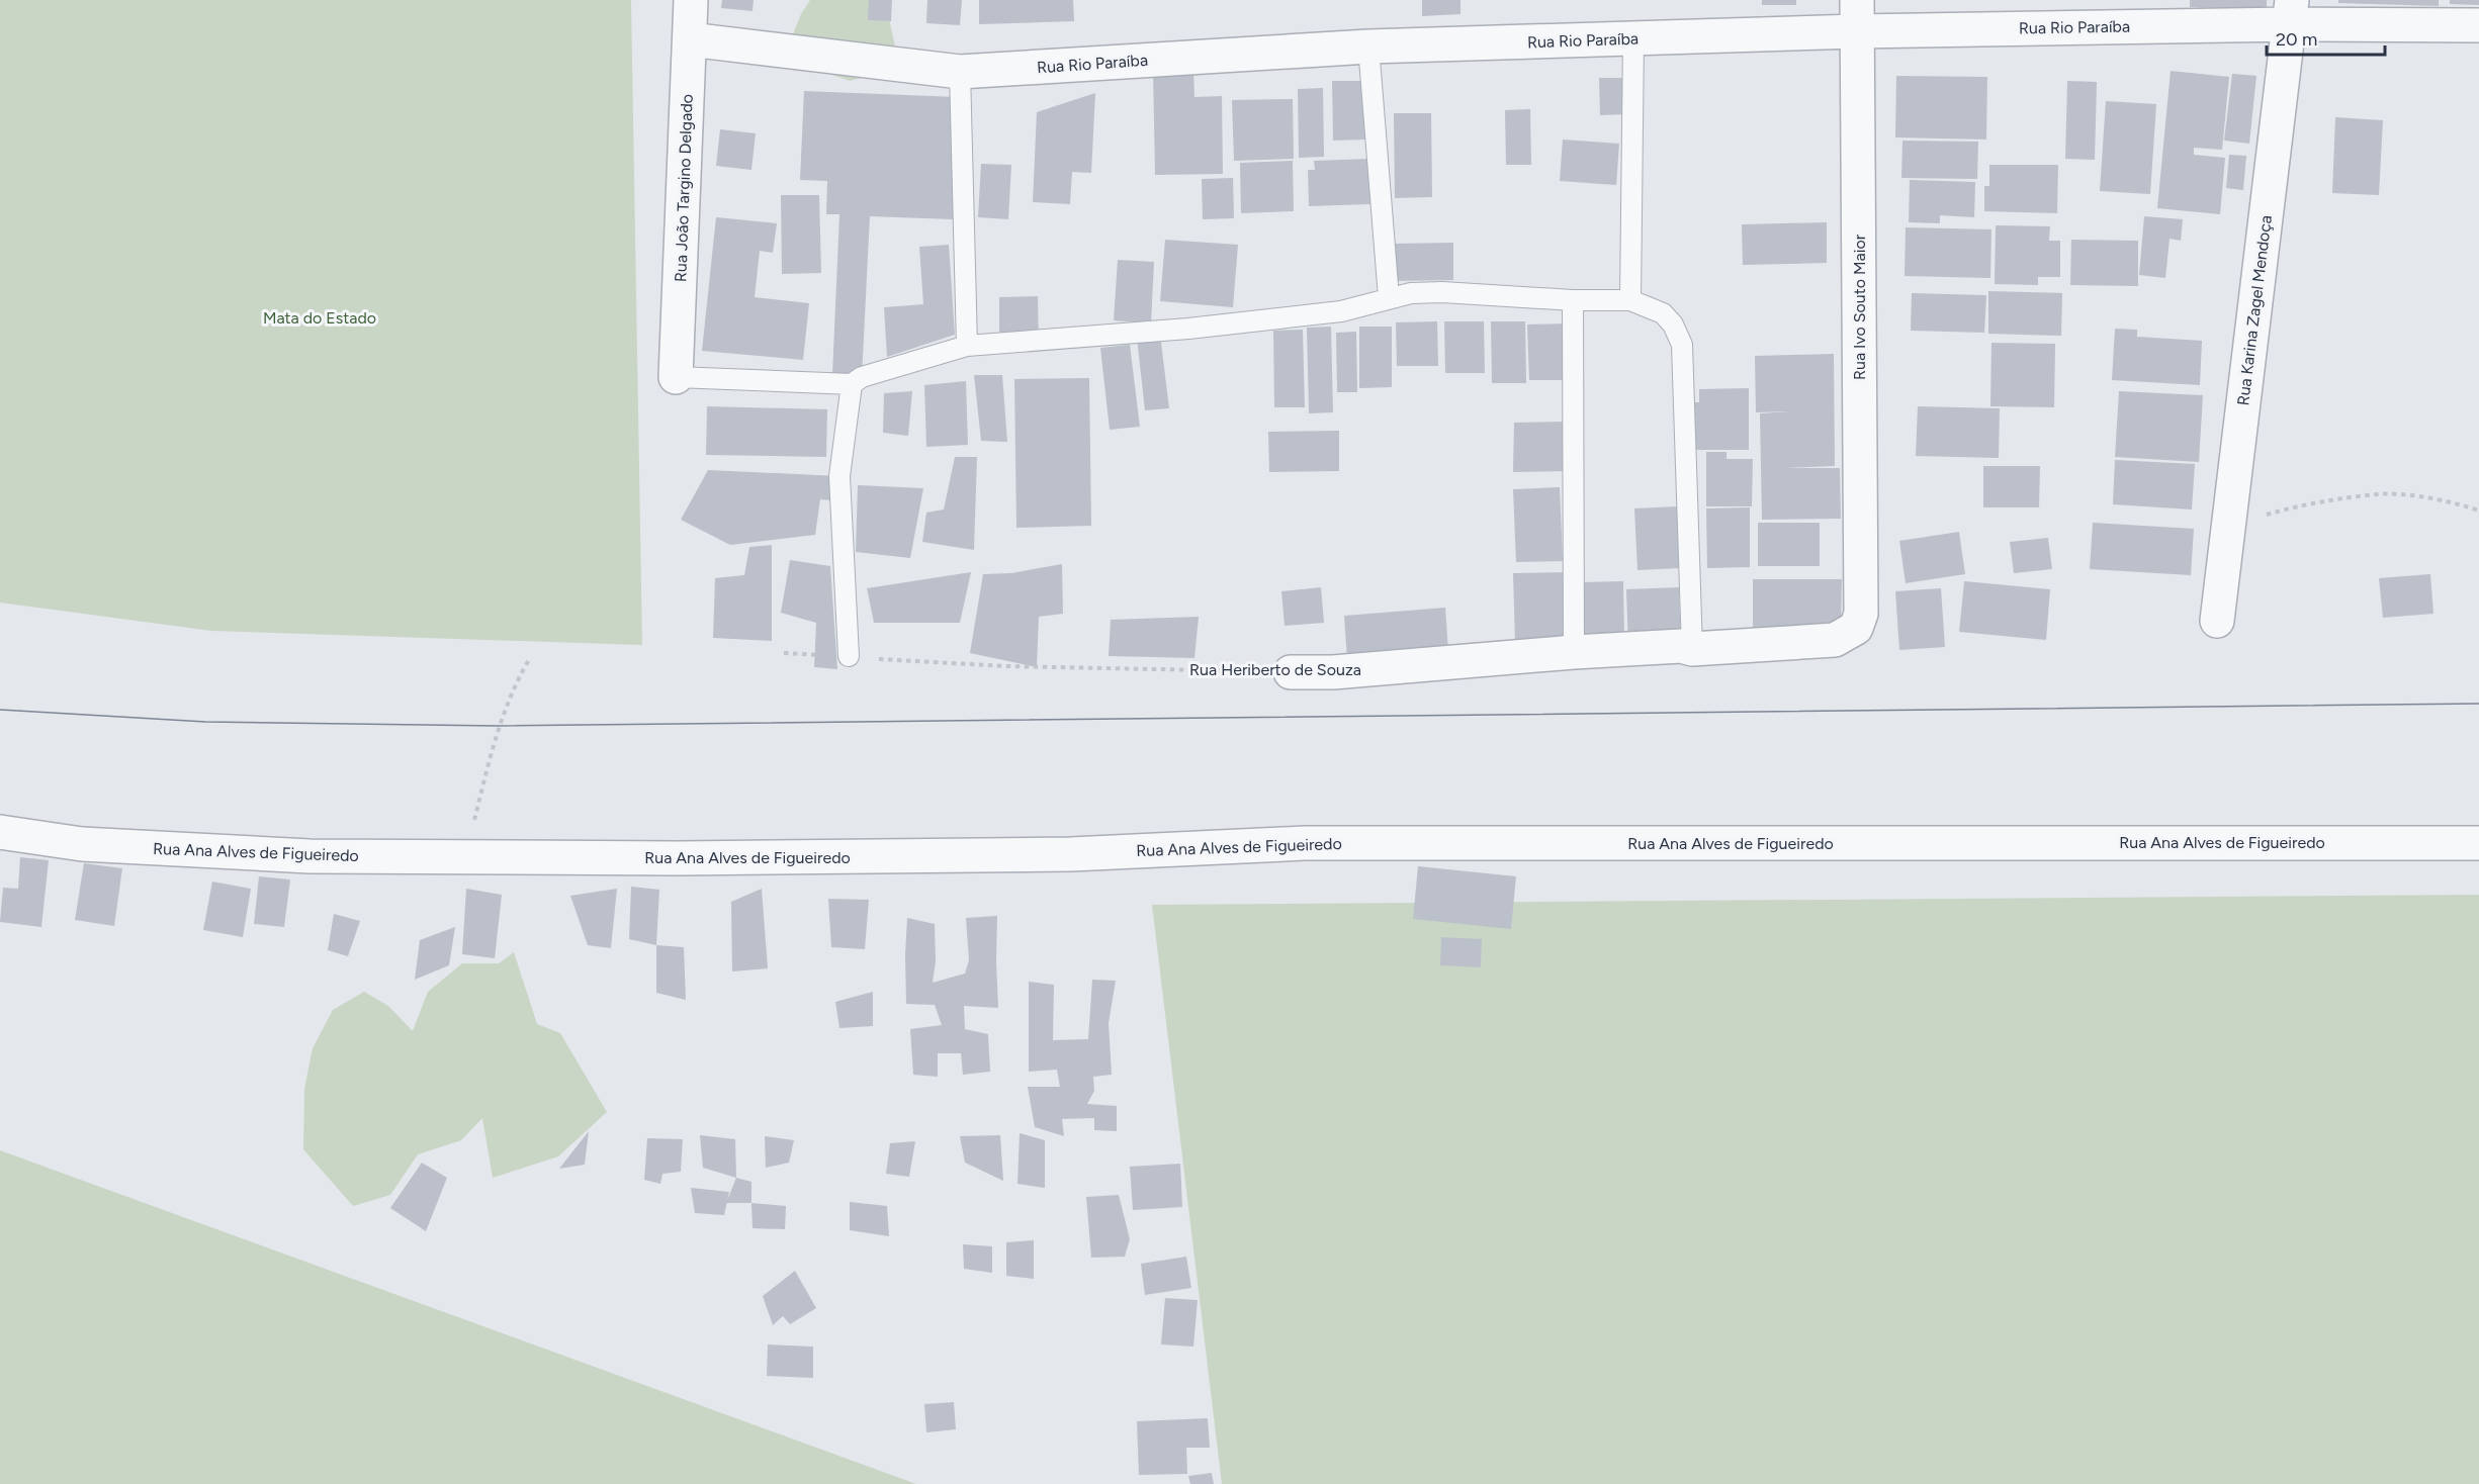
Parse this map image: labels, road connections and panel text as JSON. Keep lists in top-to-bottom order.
{
  "streets": {
    "street": [
      "Rua Rio Paraíba",
      "Rua João Targino Delgado",
      "Rua Ivo Souto Maior",
      "Rua Karina Zagel Mendoça",
      "Rua Heriberto de Souza",
      "Rua Ana Alves de Figueiredo"
    ]
  },
  "crossings": [
    ["Rua Rio Paraíba", "Rua João Targino Delgado"],
    ["Rua Rio Paraíba", "Rua Ivo Souto Maior"],
    ["Rua Rio Paraíba", "Rua Karina Zagel Mendoça"],
    ["Rua Ivo Souto Maior", "Rua Heriberto de Souza"]
  ],
  "parks": ["Mata do Estado"],
  "scale_bar": "20 m"
}
